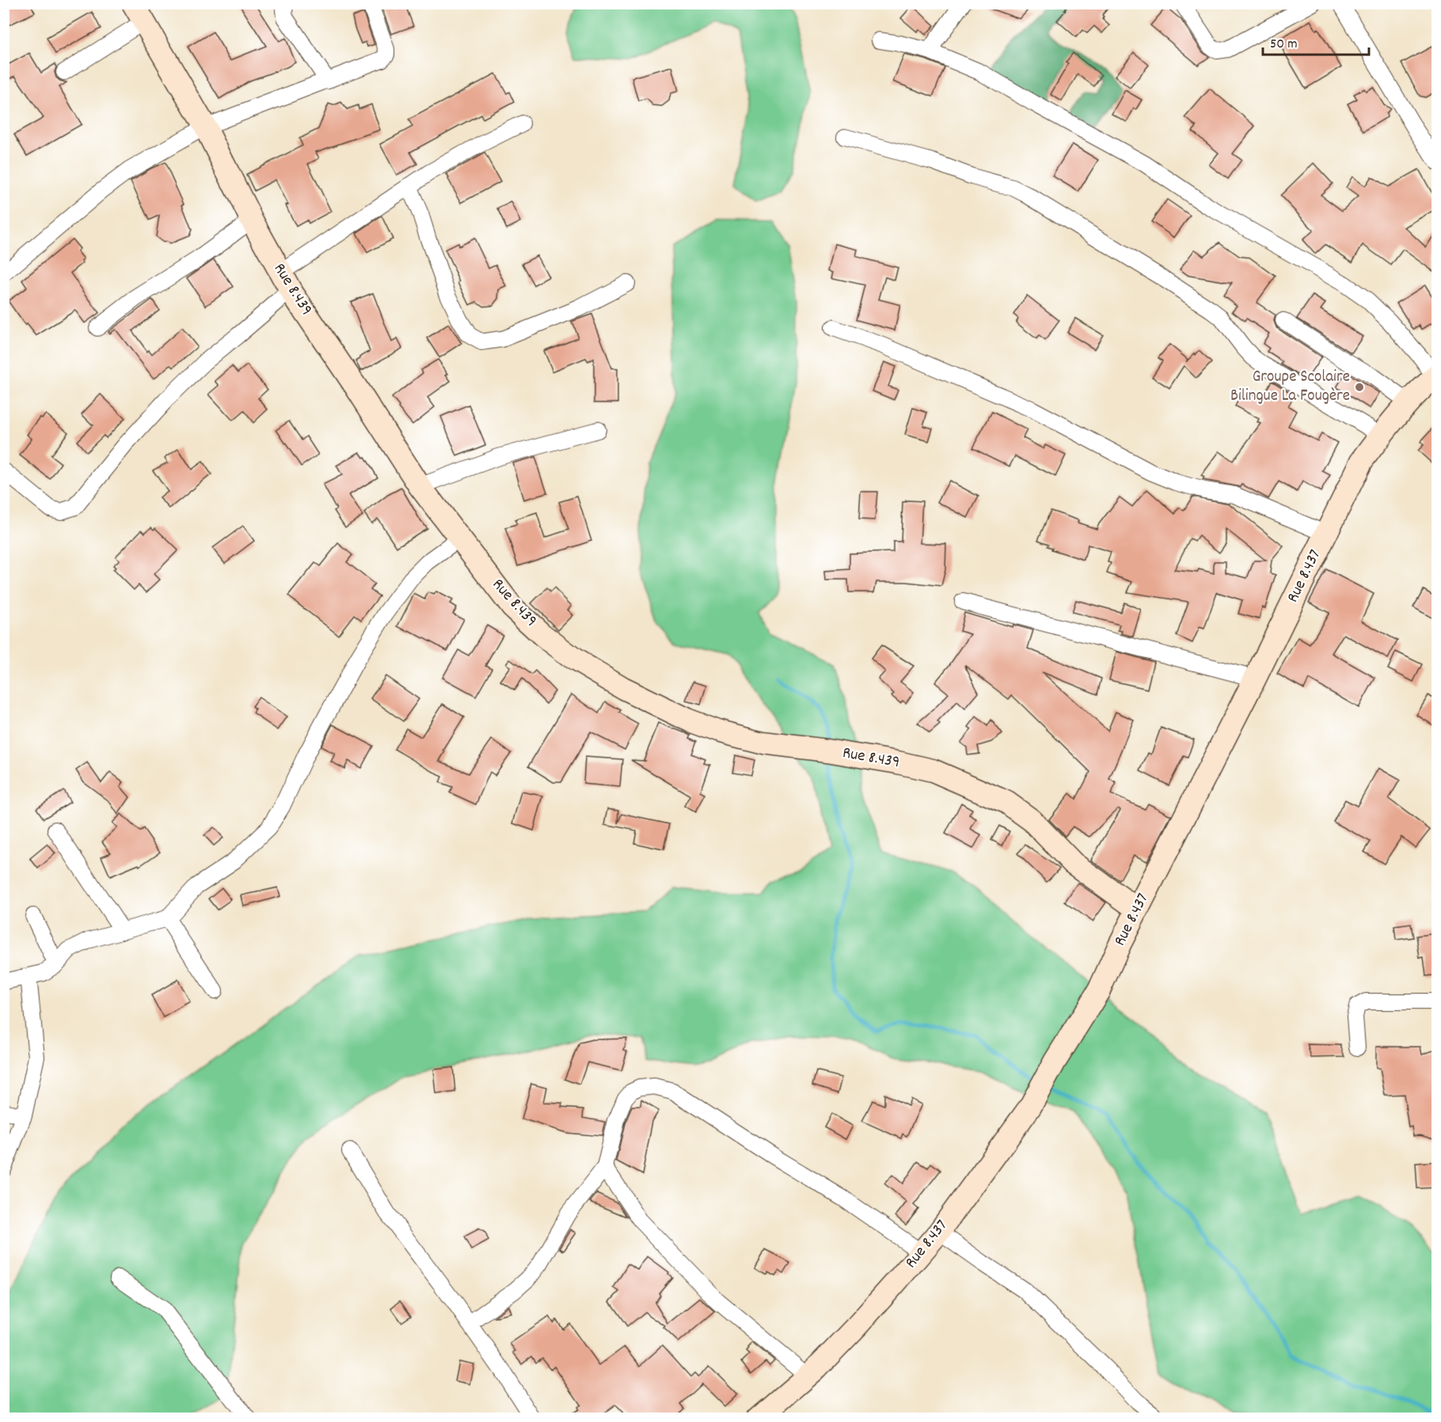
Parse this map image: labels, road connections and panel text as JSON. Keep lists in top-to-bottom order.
{
  "streets": {
    "street": ["Rue 8.439", "Rue 8.437"]
  },
  "crossings": [
    ["Rue 8.439", "Rue 8.437"]
  ],
  "places": ["Groupe Scolaire Bilingue La Fougère"],
  "scale_bar": "50 m"
}
